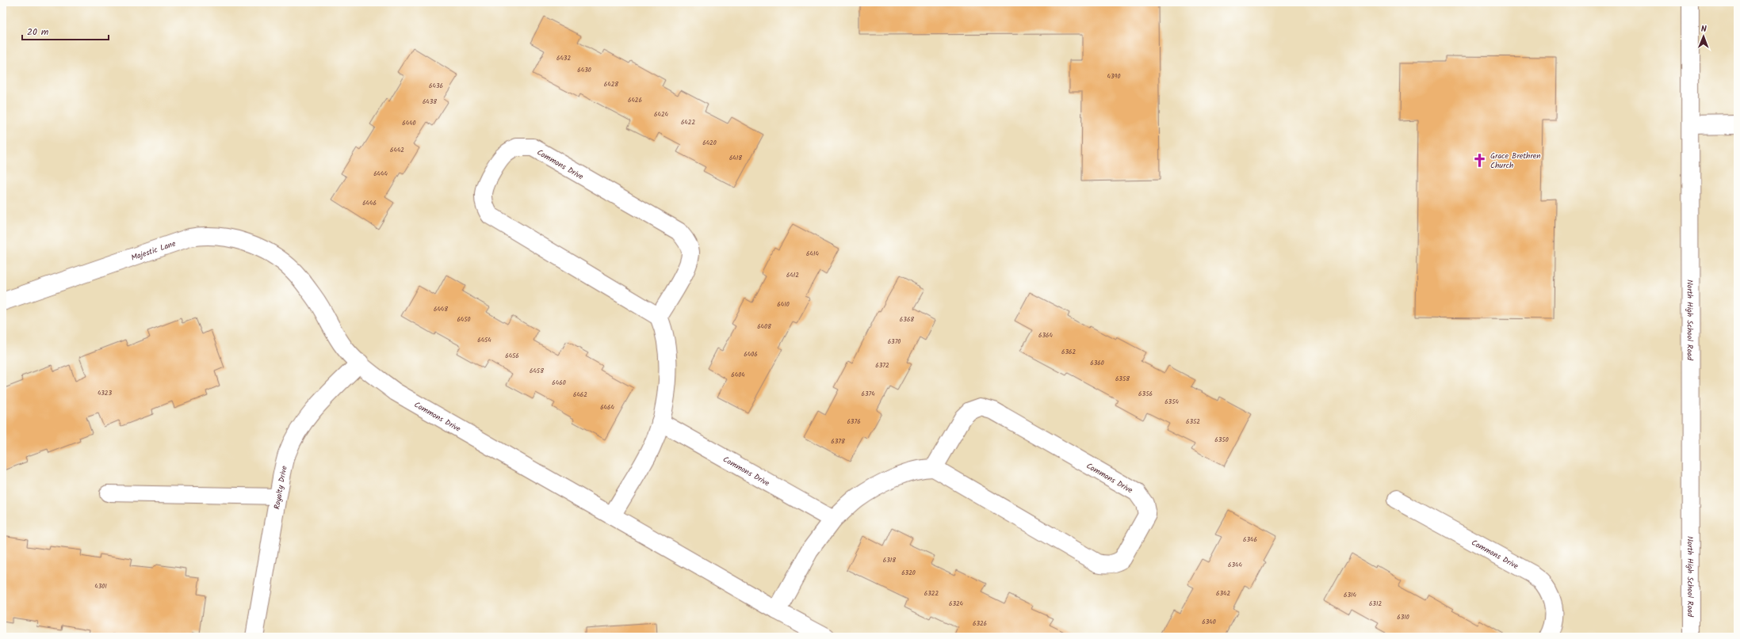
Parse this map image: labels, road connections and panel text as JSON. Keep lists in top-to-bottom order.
{
  "streets": {
    "street": [
      "Commons Drive",
      "Majestic Lane",
      "North High School Road",
      "Royalty Drive"
    ]
  },
  "crossings": [
    ["Commons Drive", "Majestic Lane"],
    ["Commons Drive", "Royalty Drive"]
  ],
  "places": {
    "church": ["Grace Brethren Church"]
  },
  "house_numbers": [
    "6432",
    "6430",
    "4390",
    "6428",
    "6436",
    "6426",
    "6438",
    "6424",
    "6422",
    "6440",
    "6420",
    "6442",
    "6418",
    "6444",
    "6446",
    "6414",
    "6412",
    "6410",
    "6448",
    "6450",
    "6368",
    "6408",
    "6364",
    "6454",
    "6370",
    "6362",
    "6406",
    "6456",
    "6360",
    "6372",
    "6458",
    "6404",
    "6358",
    "6460",
    "4323",
    "6374",
    "6356",
    "6462",
    "6354",
    "6464",
    "6376",
    "6352",
    "6350",
    "6378",
    "6346",
    "6318",
    "6344",
    "6320",
    "4301",
    "6322",
    "6342",
    "6314",
    "6324",
    "6312",
    "6310",
    "6340",
    "6326"
  ],
  "scale_bar": "20 m",
  "north": "top"
}
